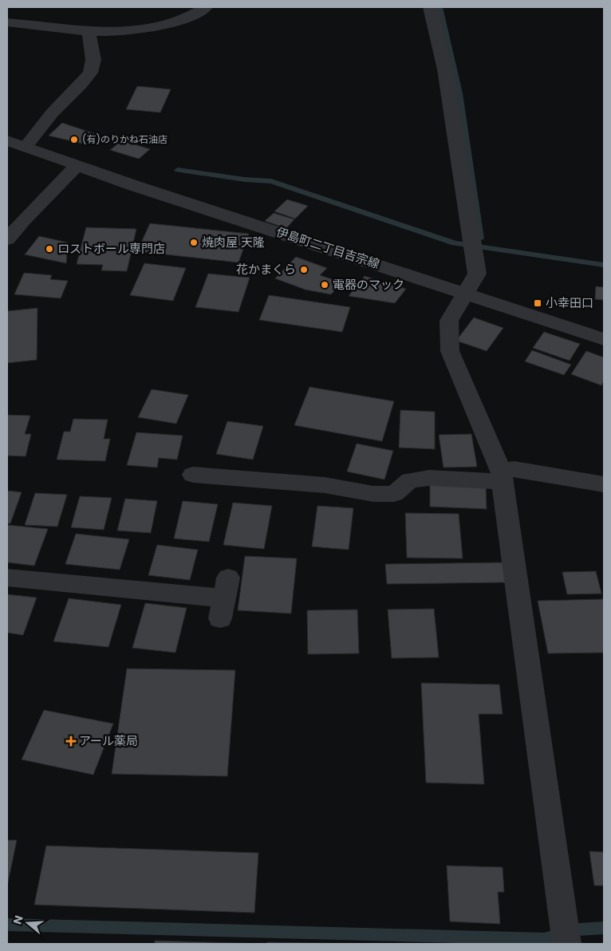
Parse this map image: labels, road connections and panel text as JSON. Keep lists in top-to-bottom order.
{
  "streets": {
    "street": ["伊島町二丁目吉宗線"]
  },
  "places": {
    "other": [
      "(有)のりかね石油店",
      "焼肉屋 天隆",
      "ロストボール専門店",
      "花かまくら",
      "電器のマック"
    ],
    "transit": ["小幸田口"],
    "health": ["アール薬局"]
  },
  "north": "left"
}
